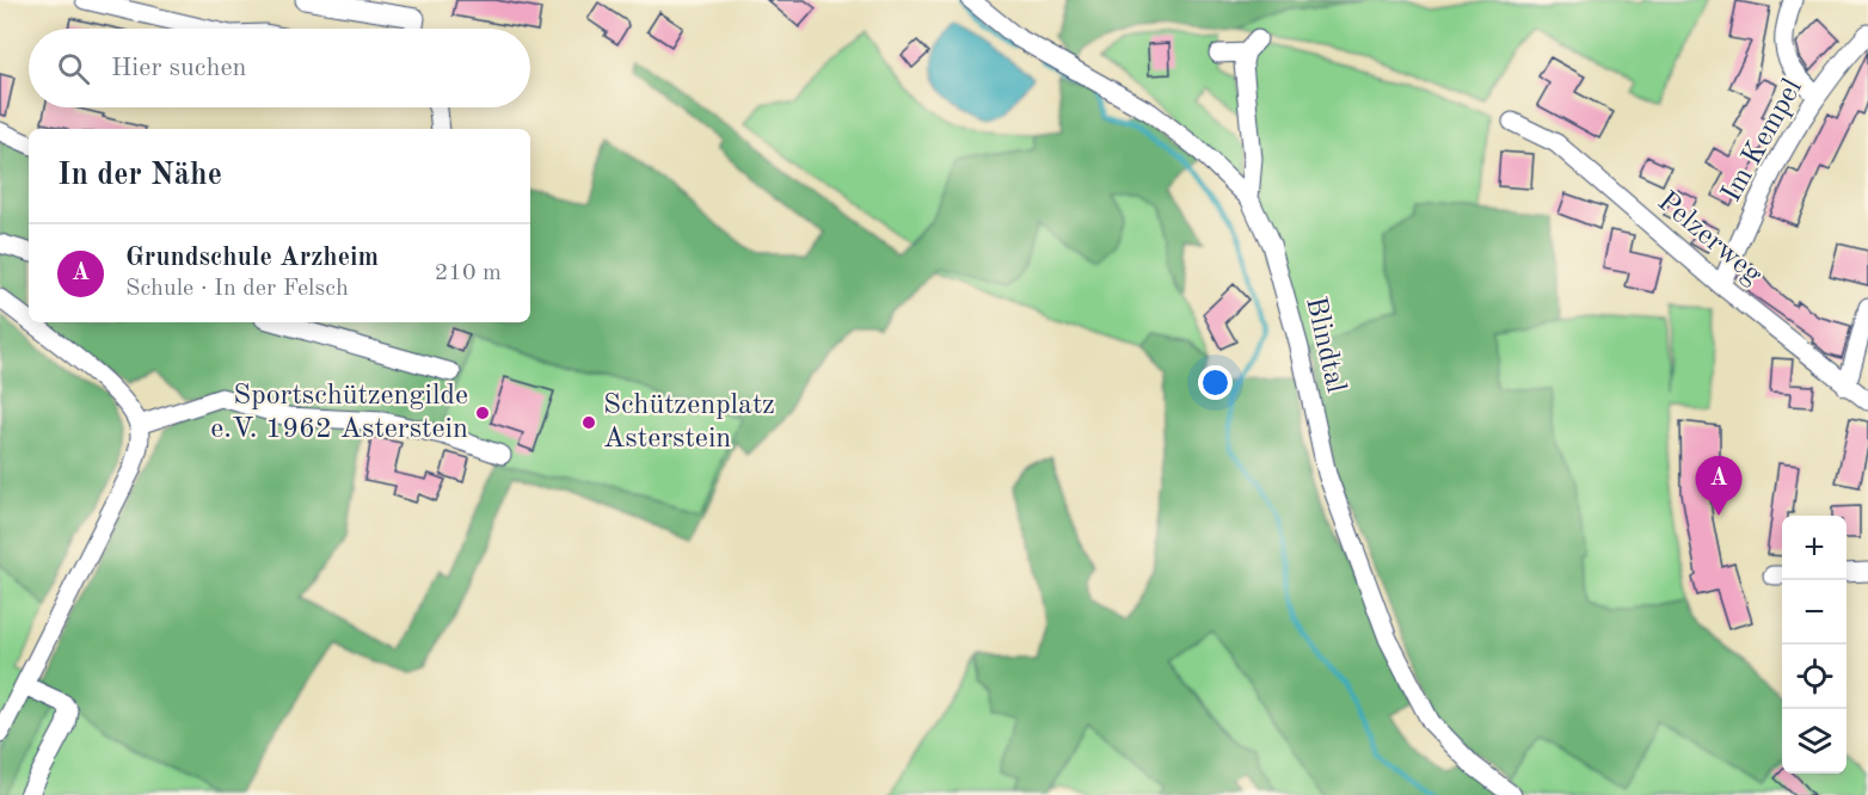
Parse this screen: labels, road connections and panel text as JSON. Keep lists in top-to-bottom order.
{
  "streets": {
    "street": ["Im Kempel", "Pelzerweg", "Blindtal"]
  },
  "crossings": [
    ["Im Kempel", "Pelzerweg"]
  ],
  "places": ["Sportschützengilde e.V. 1962 Asterstein", "Schützenplatz Asterstein"],
  "page": {
    "search": "Hier suchen",
    "heading": "In der Nähe",
    "list": [
      {
        "mark": "A",
        "name": "Grundschule Arzheim",
        "note": "Schule · In der Felsch",
        "value": "210 m"
      }
    ],
    "pins": "A",
    "map_buttons": ["+", "−"]
  }
}
